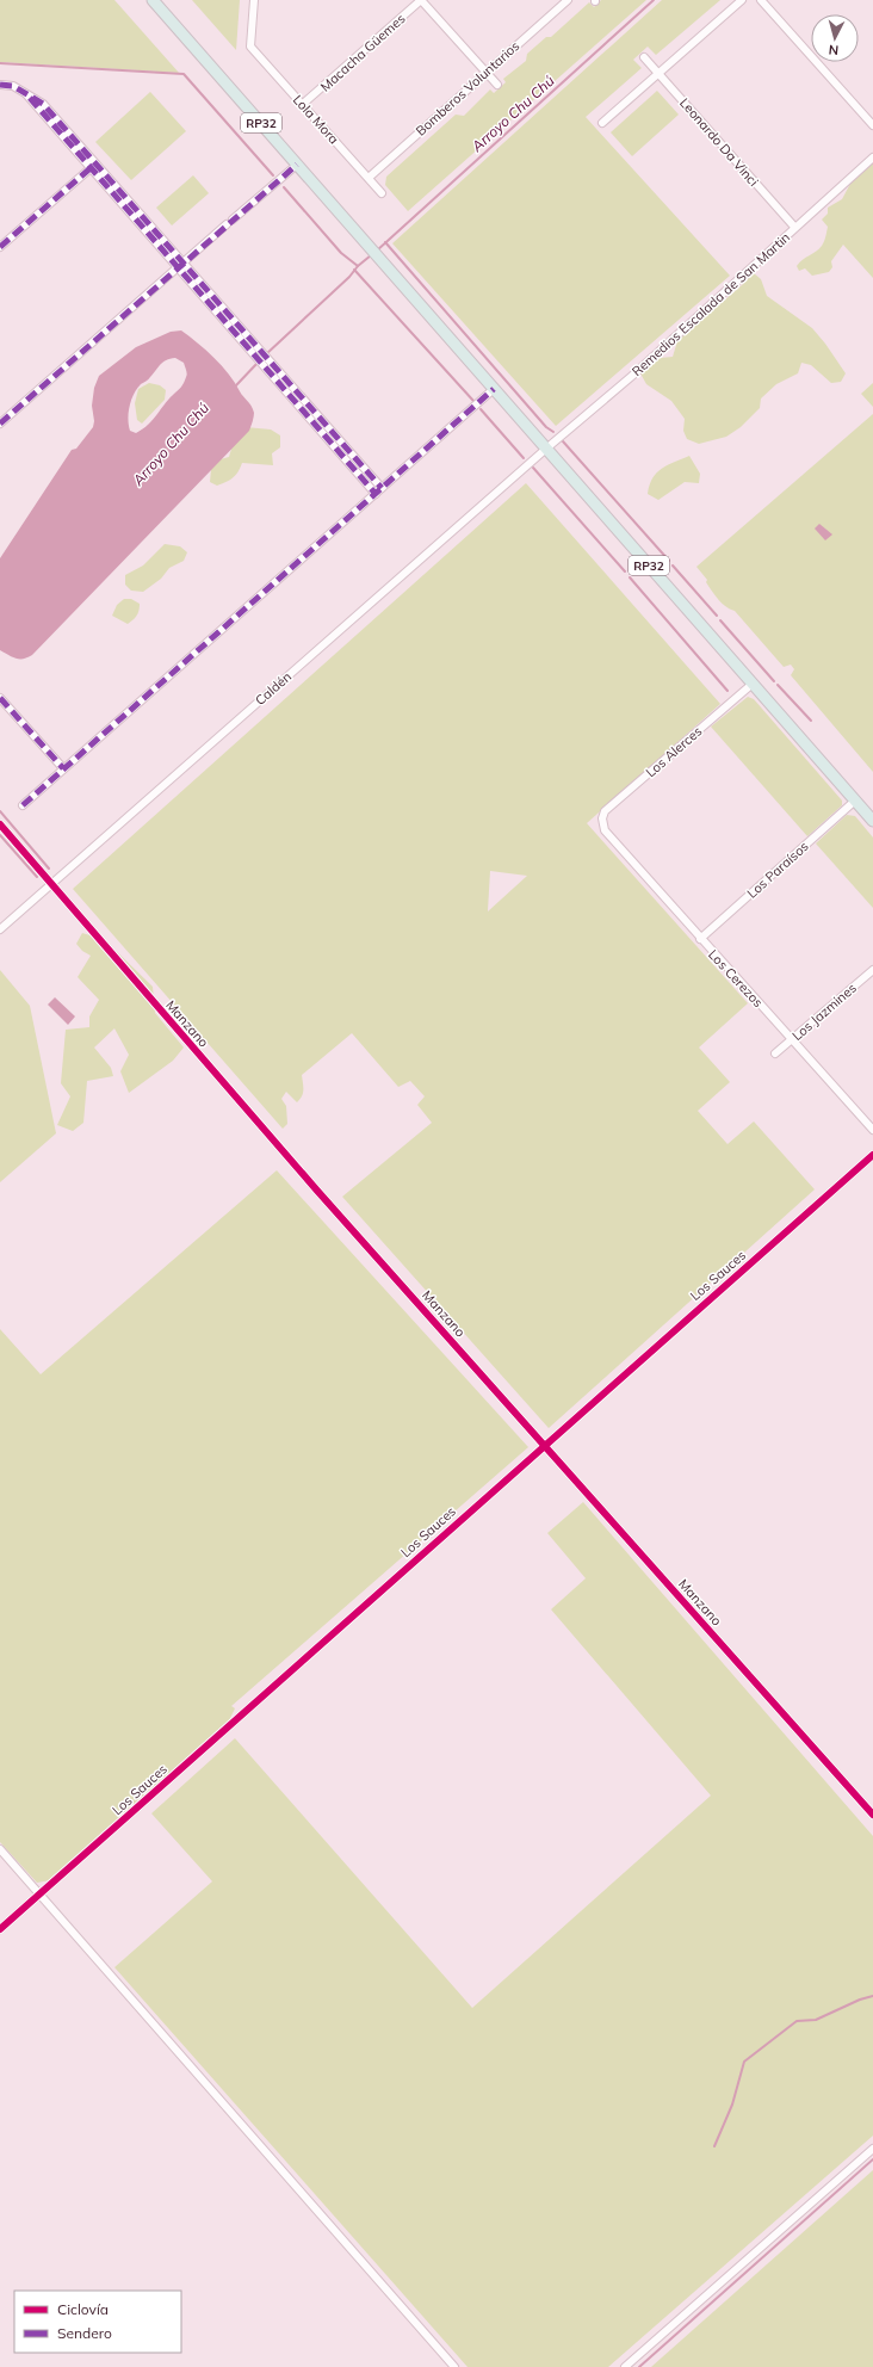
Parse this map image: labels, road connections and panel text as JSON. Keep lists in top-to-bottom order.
{
  "streets": {
    "main road": ["RP32"],
    "street": [
      "Macacha Güemes",
      "Bomberos Voluntarios",
      "Lola Mora",
      "Leonardo Da Vinci",
      "Remedios Escalada de San Martin",
      "Caldén",
      "Los Alerces",
      "Los Paraísos",
      "Los Cerezos",
      "Los Jazmines",
      "Manzano",
      "Los Sauces"
    ]
  },
  "crossings": [
    ["Macacha Güemes", "Lola Mora"],
    ["Bomberos Voluntarios", "Lola Mora"],
    ["RP32", "Remedios Escalada de San Martin"],
    ["RP32", "Caldén"],
    ["RP32", "Los Alerces"],
    ["RP32", "Los Paraísos"],
    ["Leonardo Da Vinci", "Remedios Escalada de San Martin"],
    ["Remedios Escalada de San Martin", "Caldén"],
    ["Caldén", "Manzano"],
    ["Los Alerces", "Los Cerezos"],
    ["Los Paraísos", "Los Cerezos"],
    ["Los Cerezos", "Los Jazmines"],
    ["Manzano", "Los Sauces"]
  ],
  "water": ["Arroyo Chu Chú"],
  "legend": ["Ciclovía", "Sendero"],
  "north": "bottom"
}
